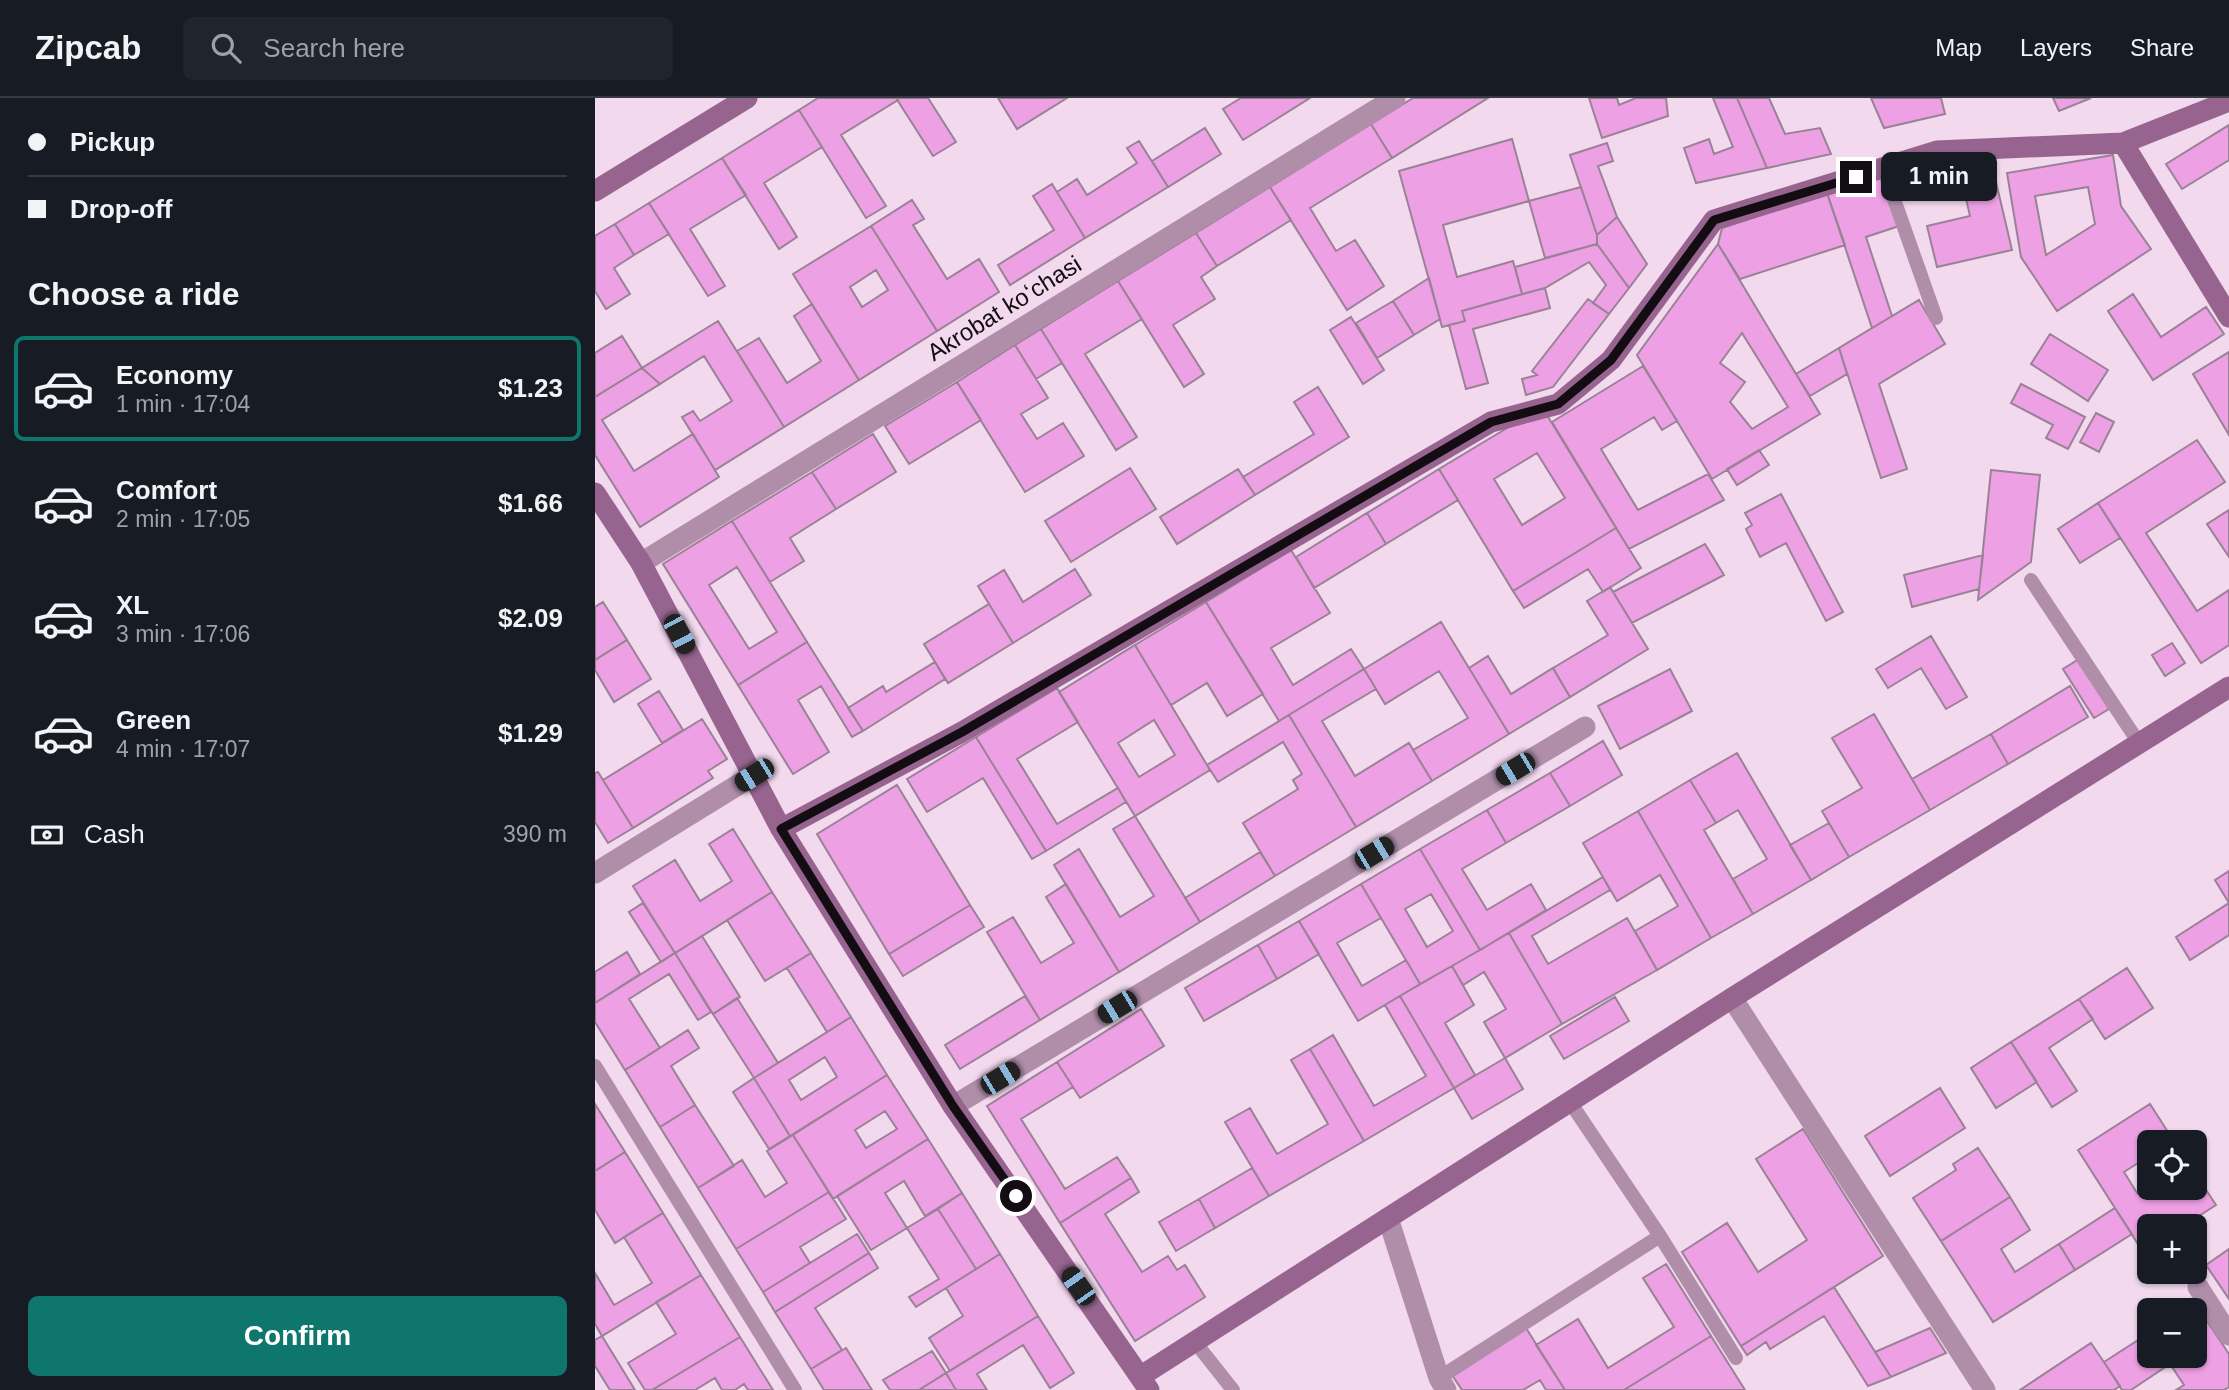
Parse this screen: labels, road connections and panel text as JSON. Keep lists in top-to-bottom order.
{
  "streets": {
    "street": ["Akrobat koʻchasi"]
  },
  "page": {
    "header": "Zipcab",
    "search": "Search here",
    "nav": ["Map", "Layers", "Share"],
    "banner": ["Pickup", "Drop-off"],
    "bubble": "1 min",
    "heading": "Choose a ride",
    "list": [
      {
        "name": "Economy",
        "note": "1 min · 17:04",
        "value": "$1.23"
      },
      {
        "name": "Comfort",
        "note": "2 min · 17:05",
        "value": "$1.66"
      },
      {
        "name": "XL",
        "note": "3 min · 17:06",
        "value": "$2.09"
      },
      {
        "name": "Green",
        "note": "4 min · 17:07",
        "value": "$1.29"
      }
    ],
    "pay": ["Cash", "390 m"],
    "map_buttons": ["+", "−"],
    "buttons": "Confirm"
  }
}
